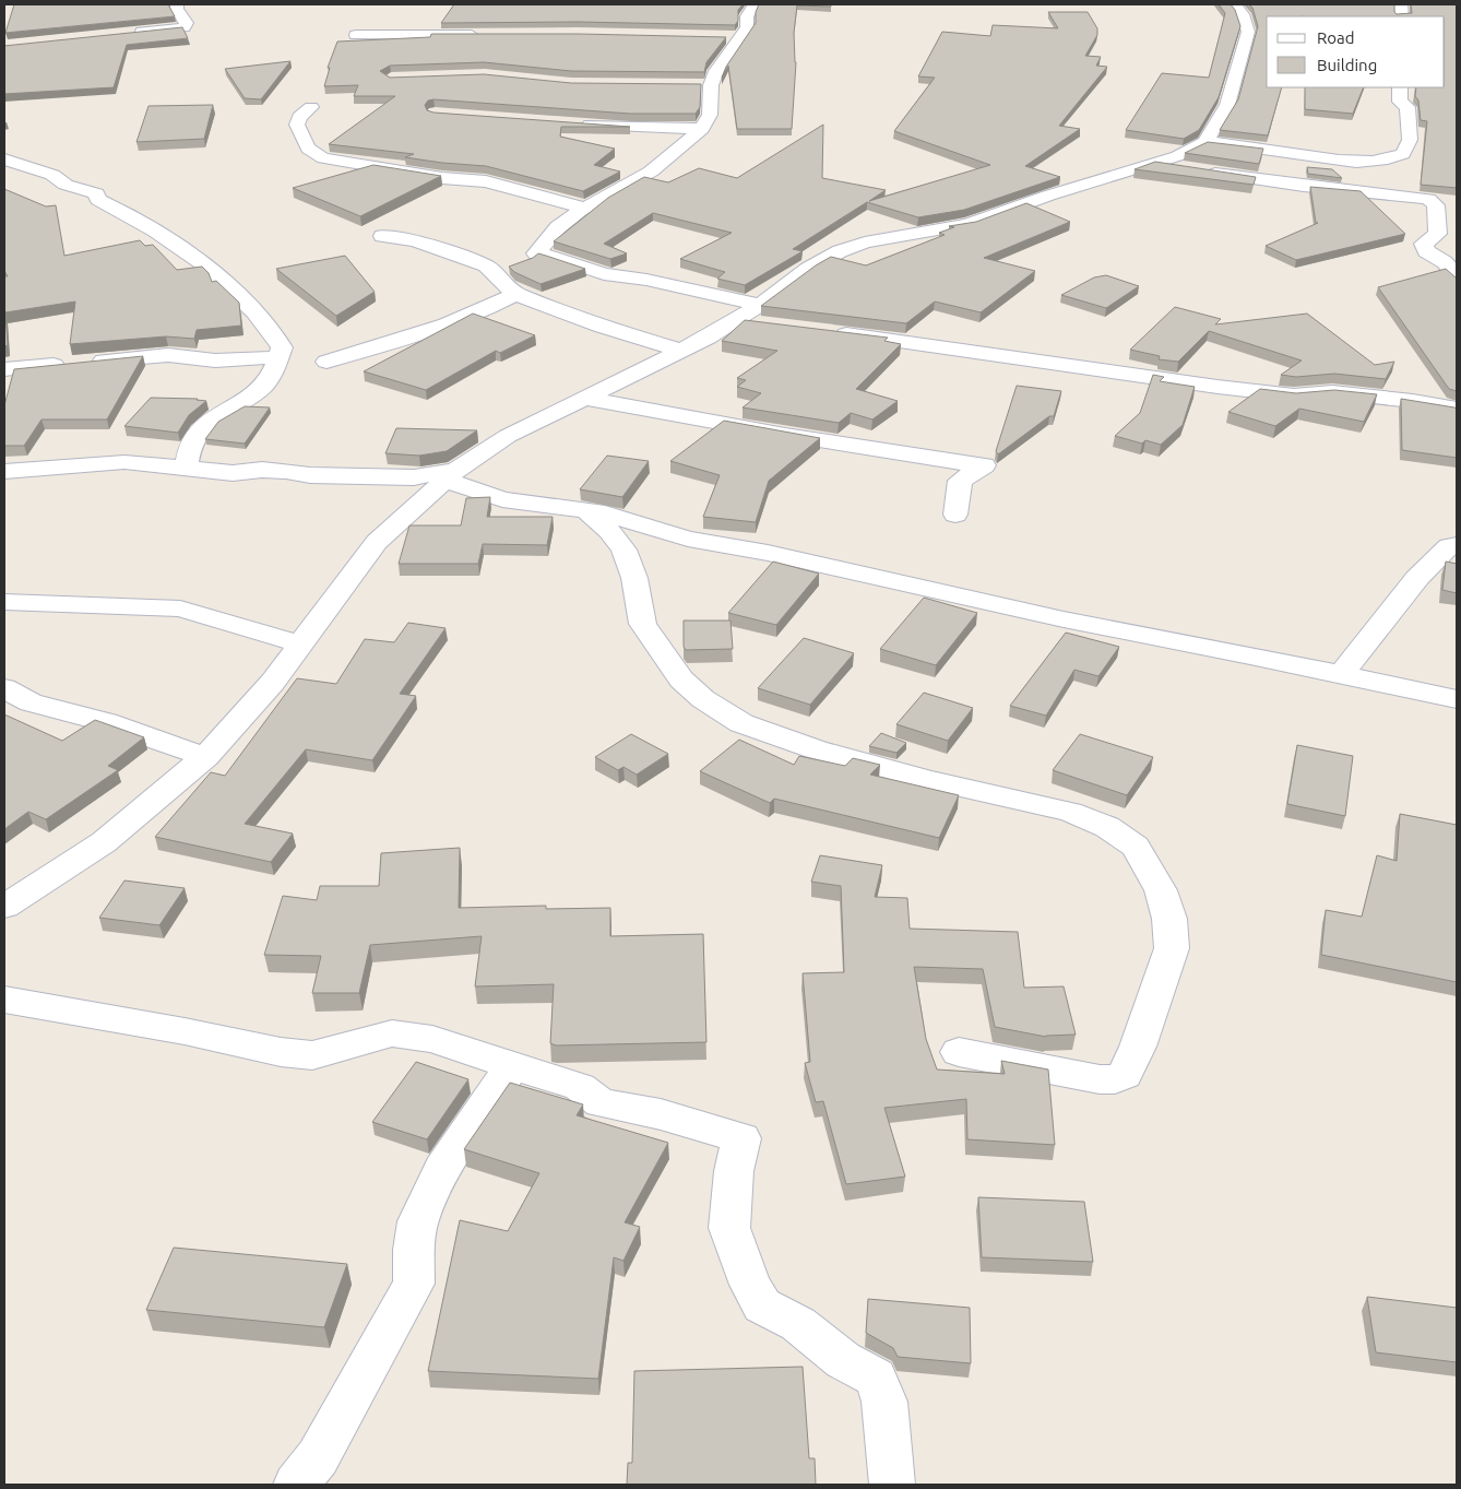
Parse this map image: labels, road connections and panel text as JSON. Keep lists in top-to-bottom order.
{
  "legend": ["Road", "Building"]
}
